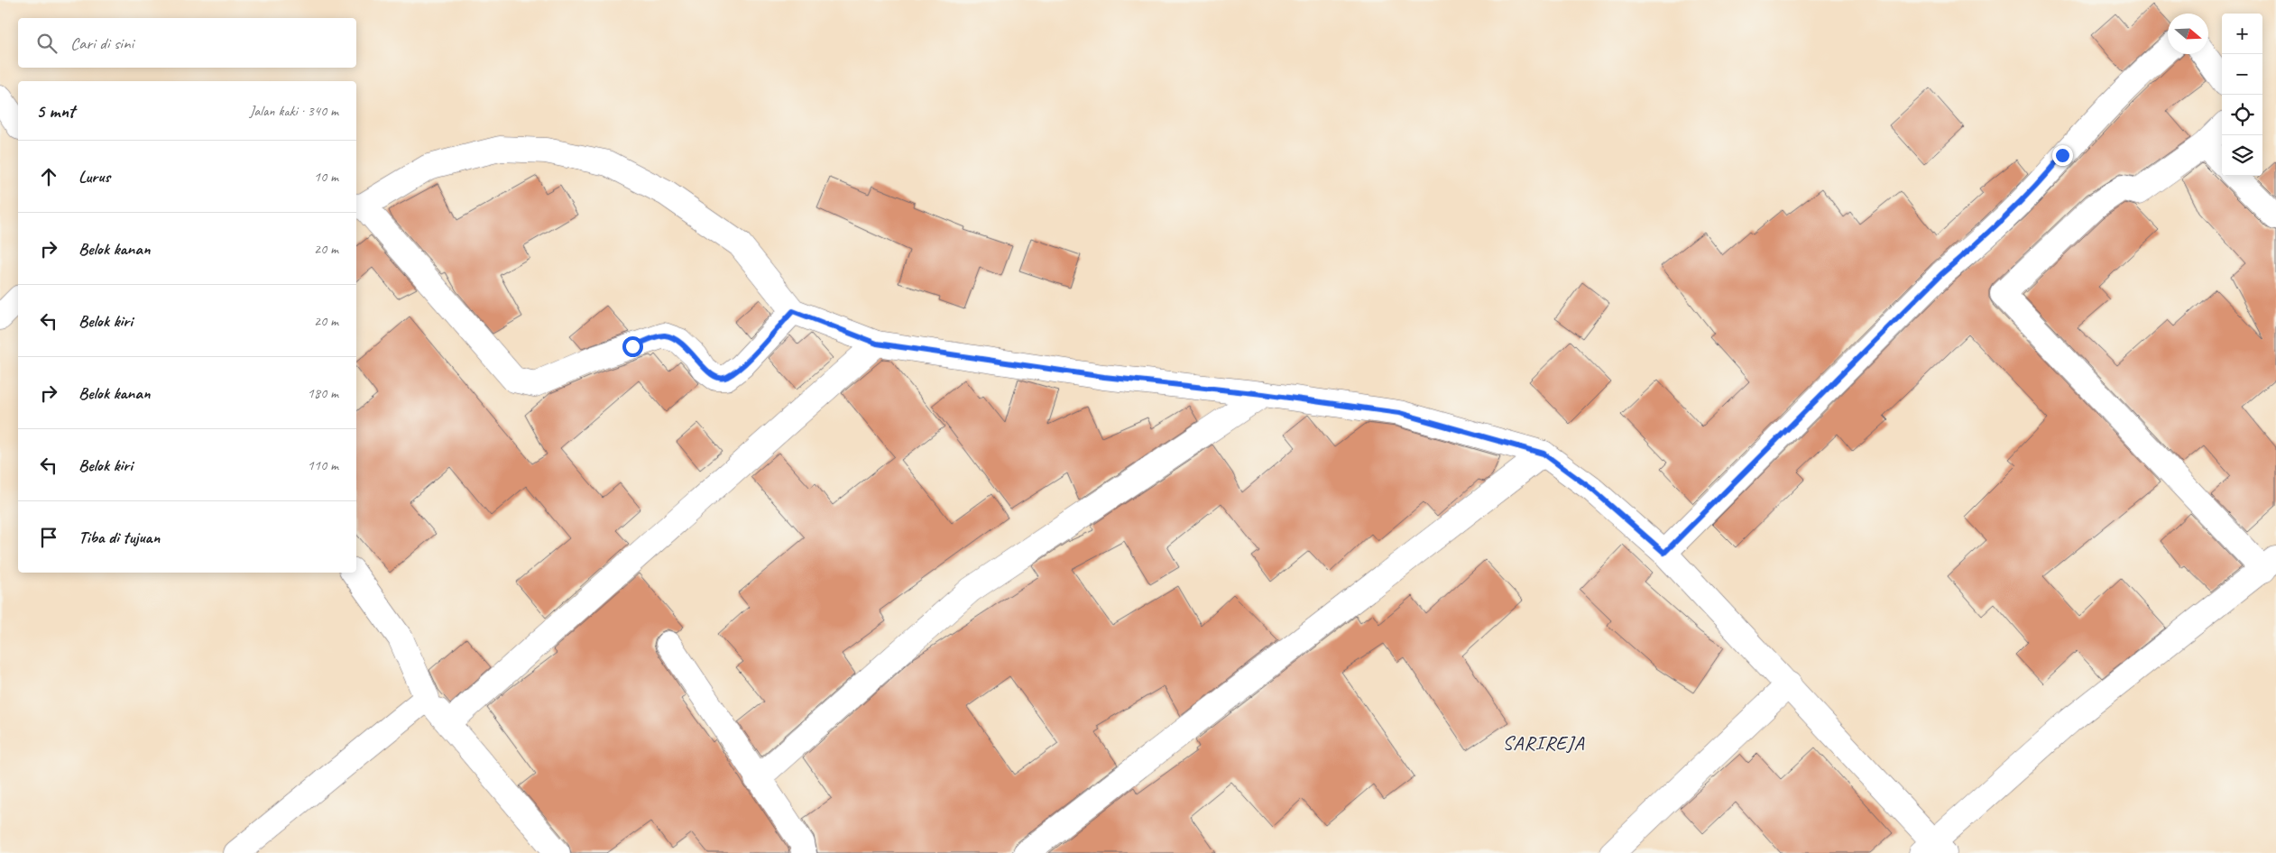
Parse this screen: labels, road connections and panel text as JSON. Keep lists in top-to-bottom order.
{
  "districts": ["SARIREJA"],
  "north": "right",
  "page": {
    "map_buttons": ["+", "−"],
    "search": "Cari di sini",
    "heading": ["5 mnt", "Jalan kaki · 340 m"],
    "list": [
      ["Lurus", "10 m"],
      ["Belok kanan", "20 m"],
      ["Belok kiri", "20 m"],
      ["Belok kanan", "180 m"],
      ["Belok kiri", "110 m"],
      "Tiba di tujuan"
    ]
  }
}
